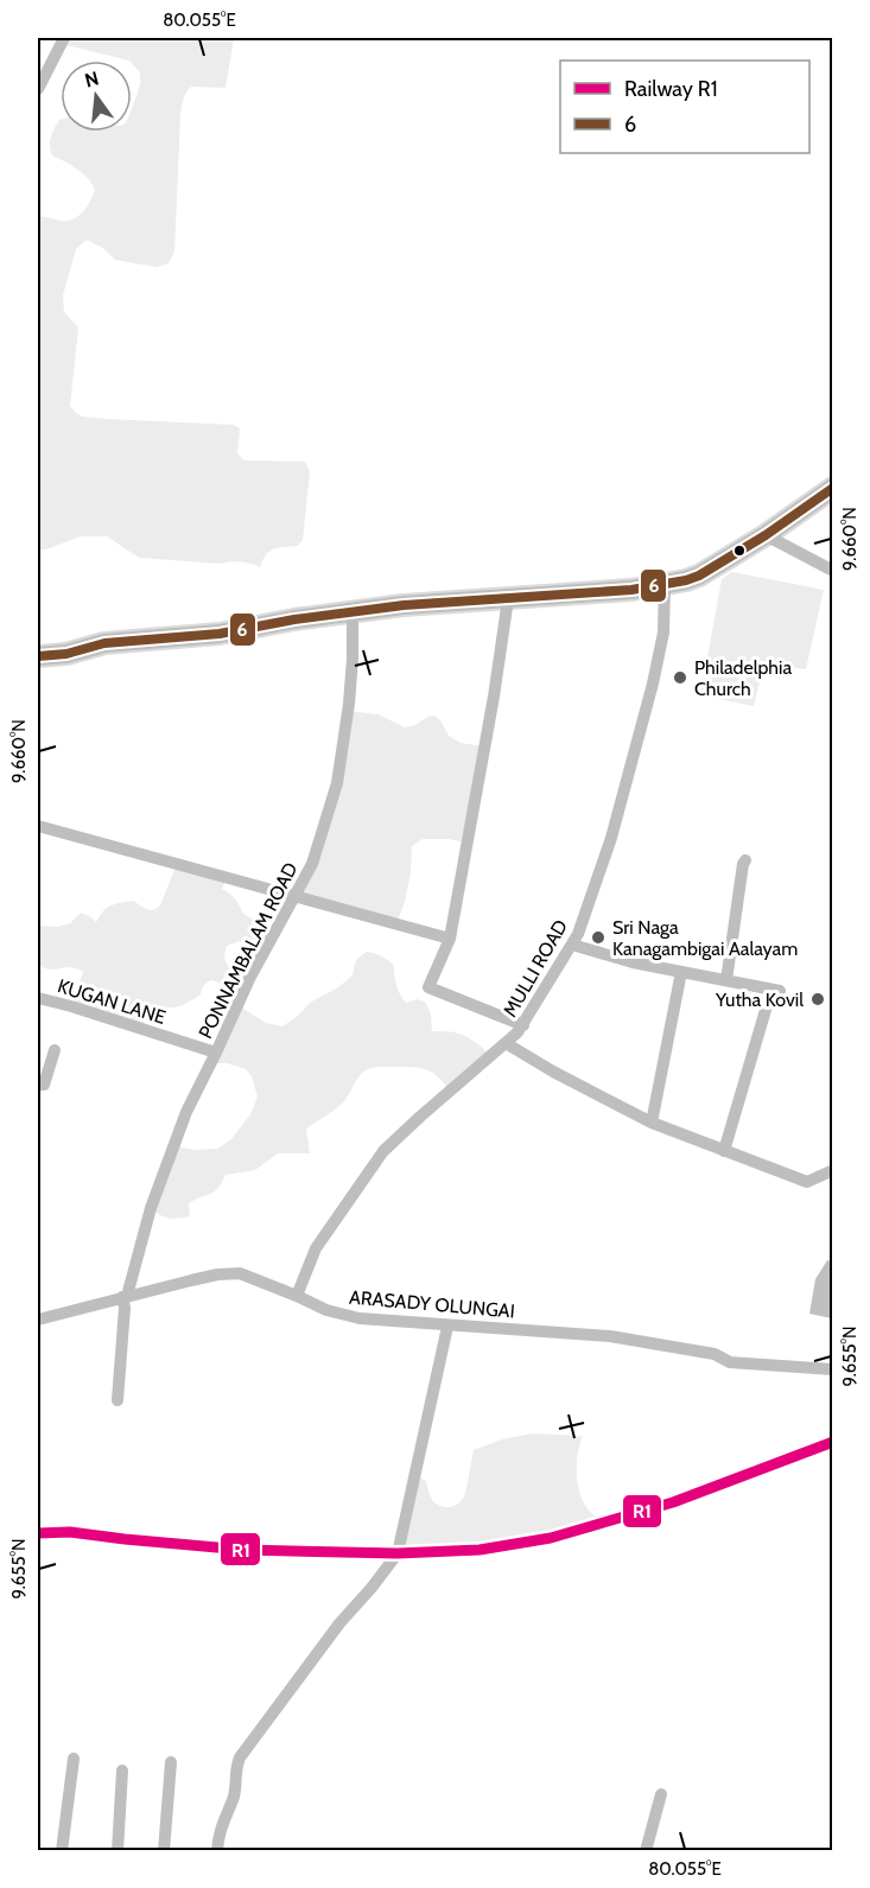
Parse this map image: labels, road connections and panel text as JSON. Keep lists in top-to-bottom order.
{
  "streets": {
    "street": [
      "PONNAMBALAM ROAD",
      "MULLI ROAD",
      "KUGAN LANE",
      "ARASADY OLUNGAI"
    ]
  },
  "crossings": [
    ["PONNAMBALAM ROAD", "KUGAN LANE"],
    ["PONNAMBALAM ROAD", "ARASADY OLUNGAI"],
    ["MULLI ROAD", "ARASADY OLUNGAI"]
  ],
  "places": ["Philadelphia Church", "Sri Naga Kanagambigai Aalayam", "Yutha Kovil"],
  "lines": ["transit line 6", "rail line R1"],
  "legend": ["Railway R1", "6"],
  "north": "top",
  "coordinates": ["80.055°E", "9.660°N", "9.655°N"]
}
